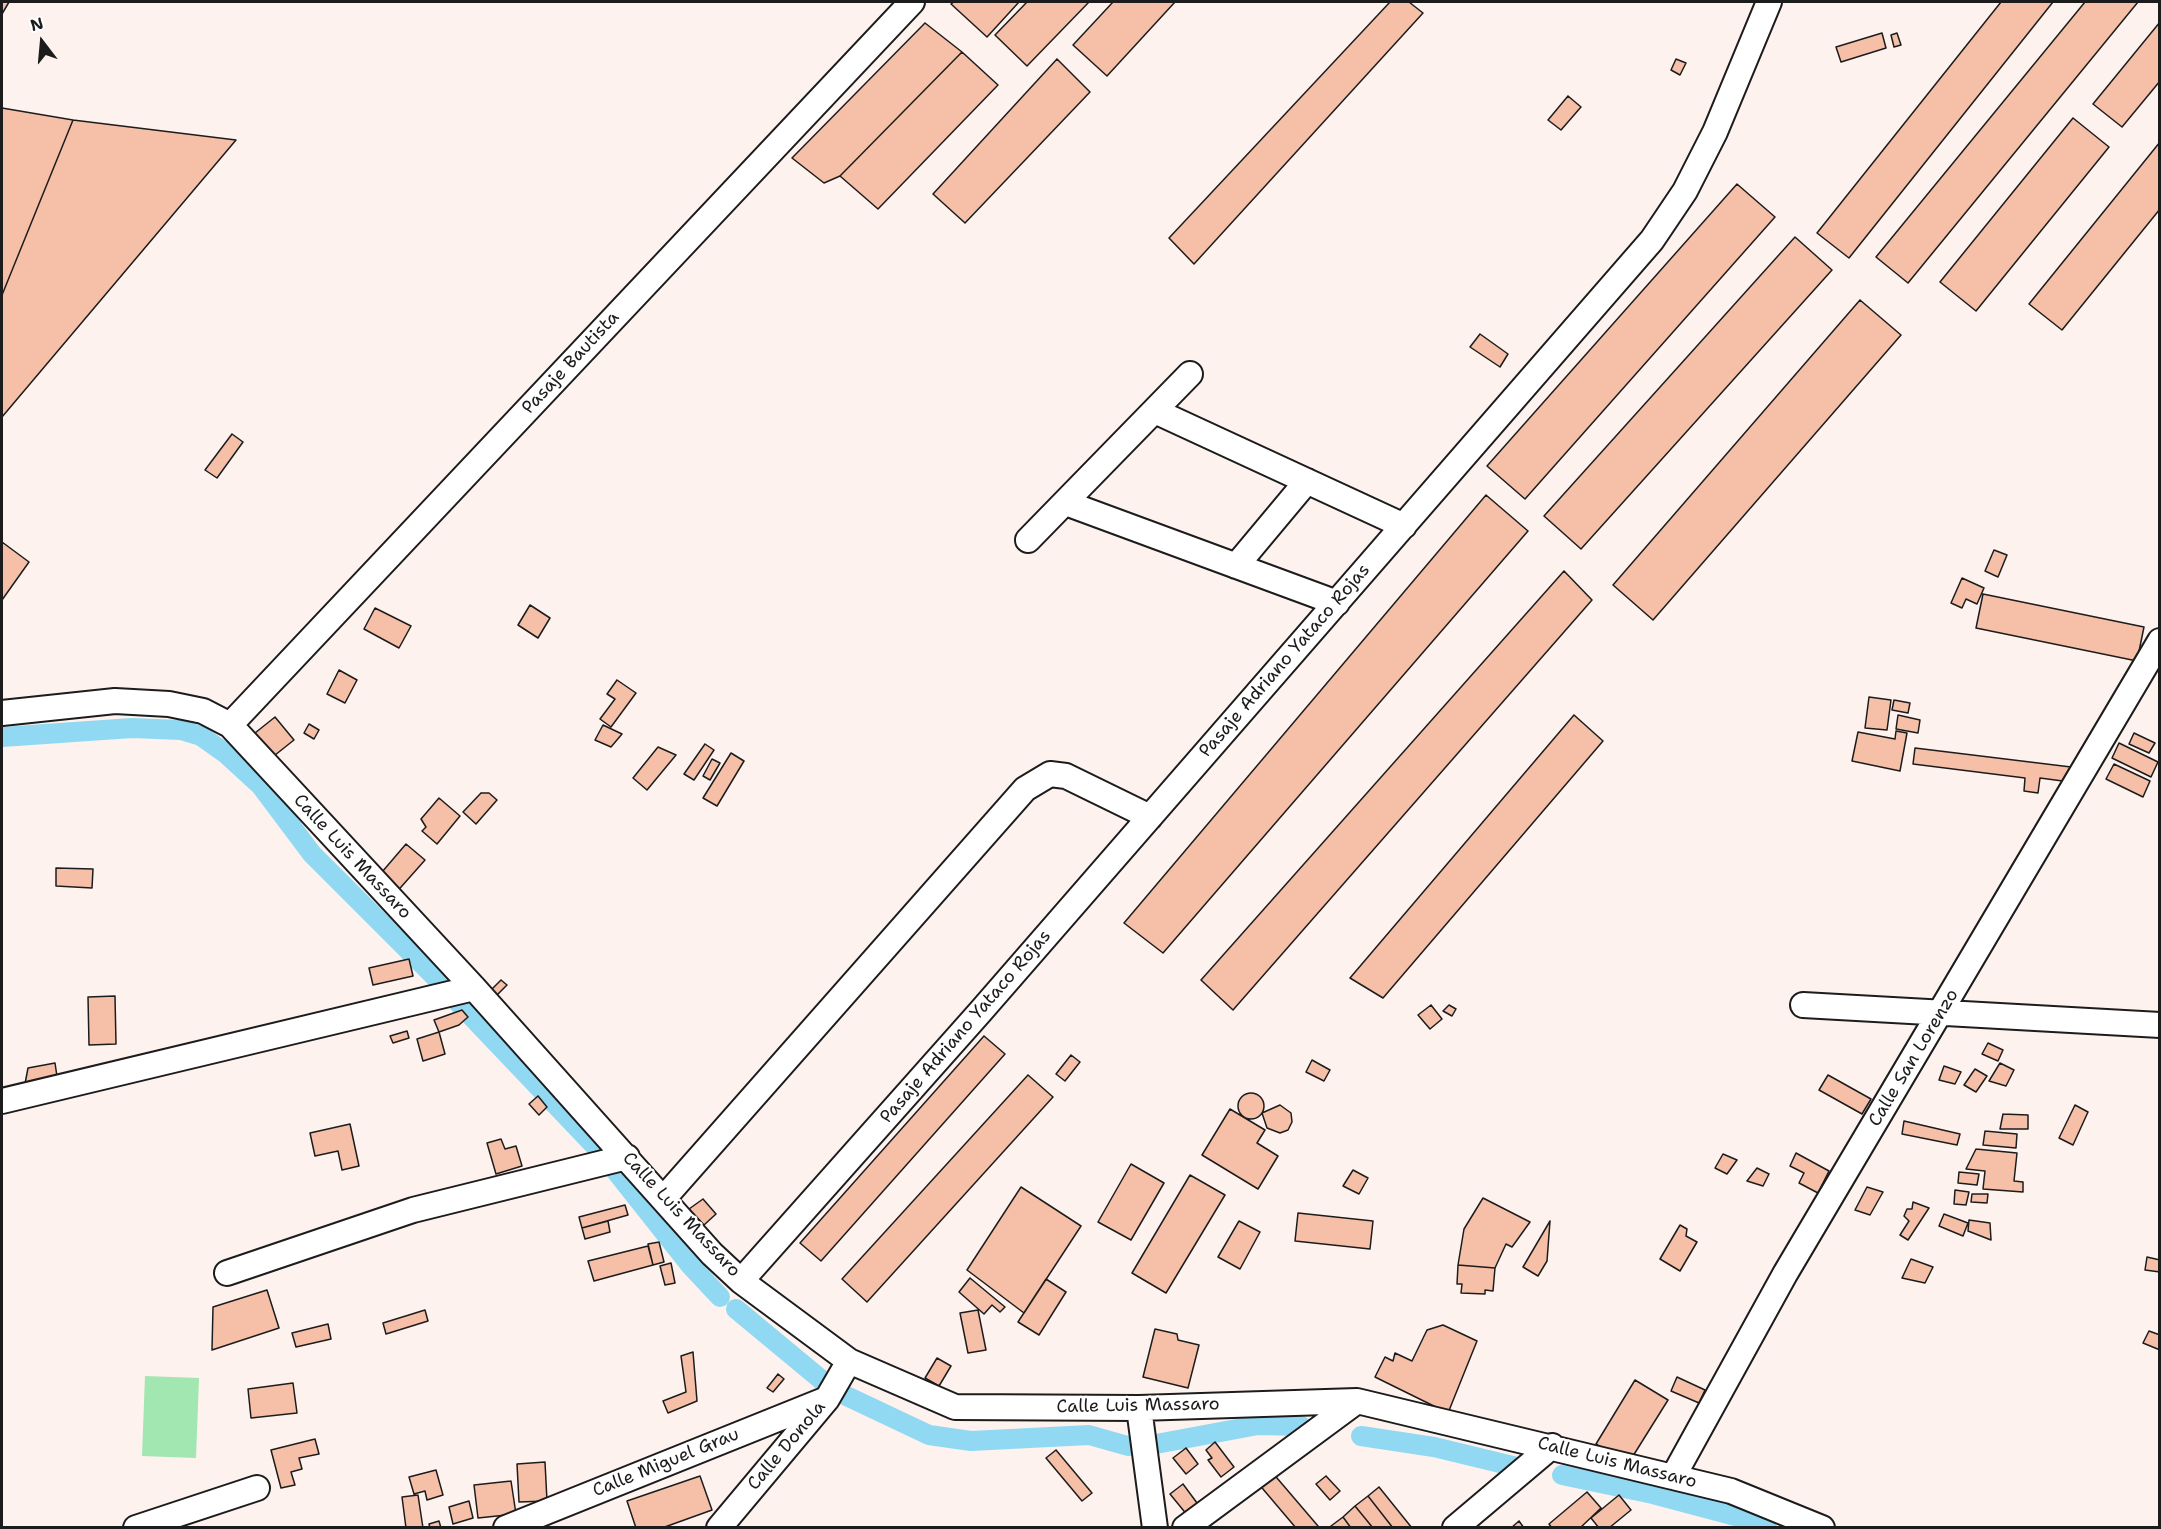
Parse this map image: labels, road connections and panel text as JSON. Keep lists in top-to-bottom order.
{
  "streets": {
    "street": [
      "Pasaje Bautista",
      "Pasaje Adriano Yataco Rojas",
      "Calle Luis Massaro",
      "Calle San Lorenzo",
      "Calle Donola",
      "Calle Miguel Grau"
    ]
  },
  "crossings": [
    ["Pasaje Bautista", "Calle Luis Massaro"],
    ["Pasaje Adriano Yataco Rojas", "Calle Luis Massaro"],
    ["Calle Luis Massaro", "Calle San Lorenzo"],
    ["Calle Luis Massaro", "Calle Donola"],
    ["Calle Donola", "Calle Miguel Grau"]
  ],
  "north": "top"
}
